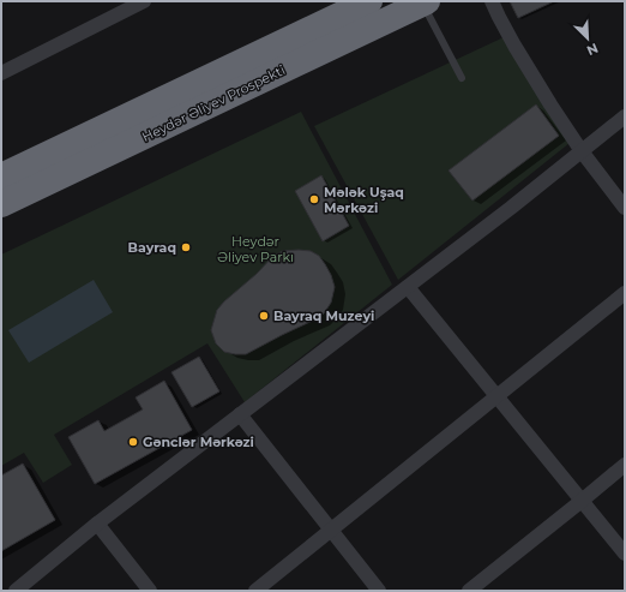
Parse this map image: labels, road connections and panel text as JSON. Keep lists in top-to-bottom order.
{
  "streets": {
    "highway": ["Heydər Əliyev Prospekti"]
  },
  "parks": ["Heydər Əliyev Parkı"],
  "places": [
    "Mələk Uşaq Mərkəzi",
    "Bayraq",
    "Bayraq Muzeyi",
    "Gənclər Mərkəzi"
  ],
  "north": "bottom right"
}
